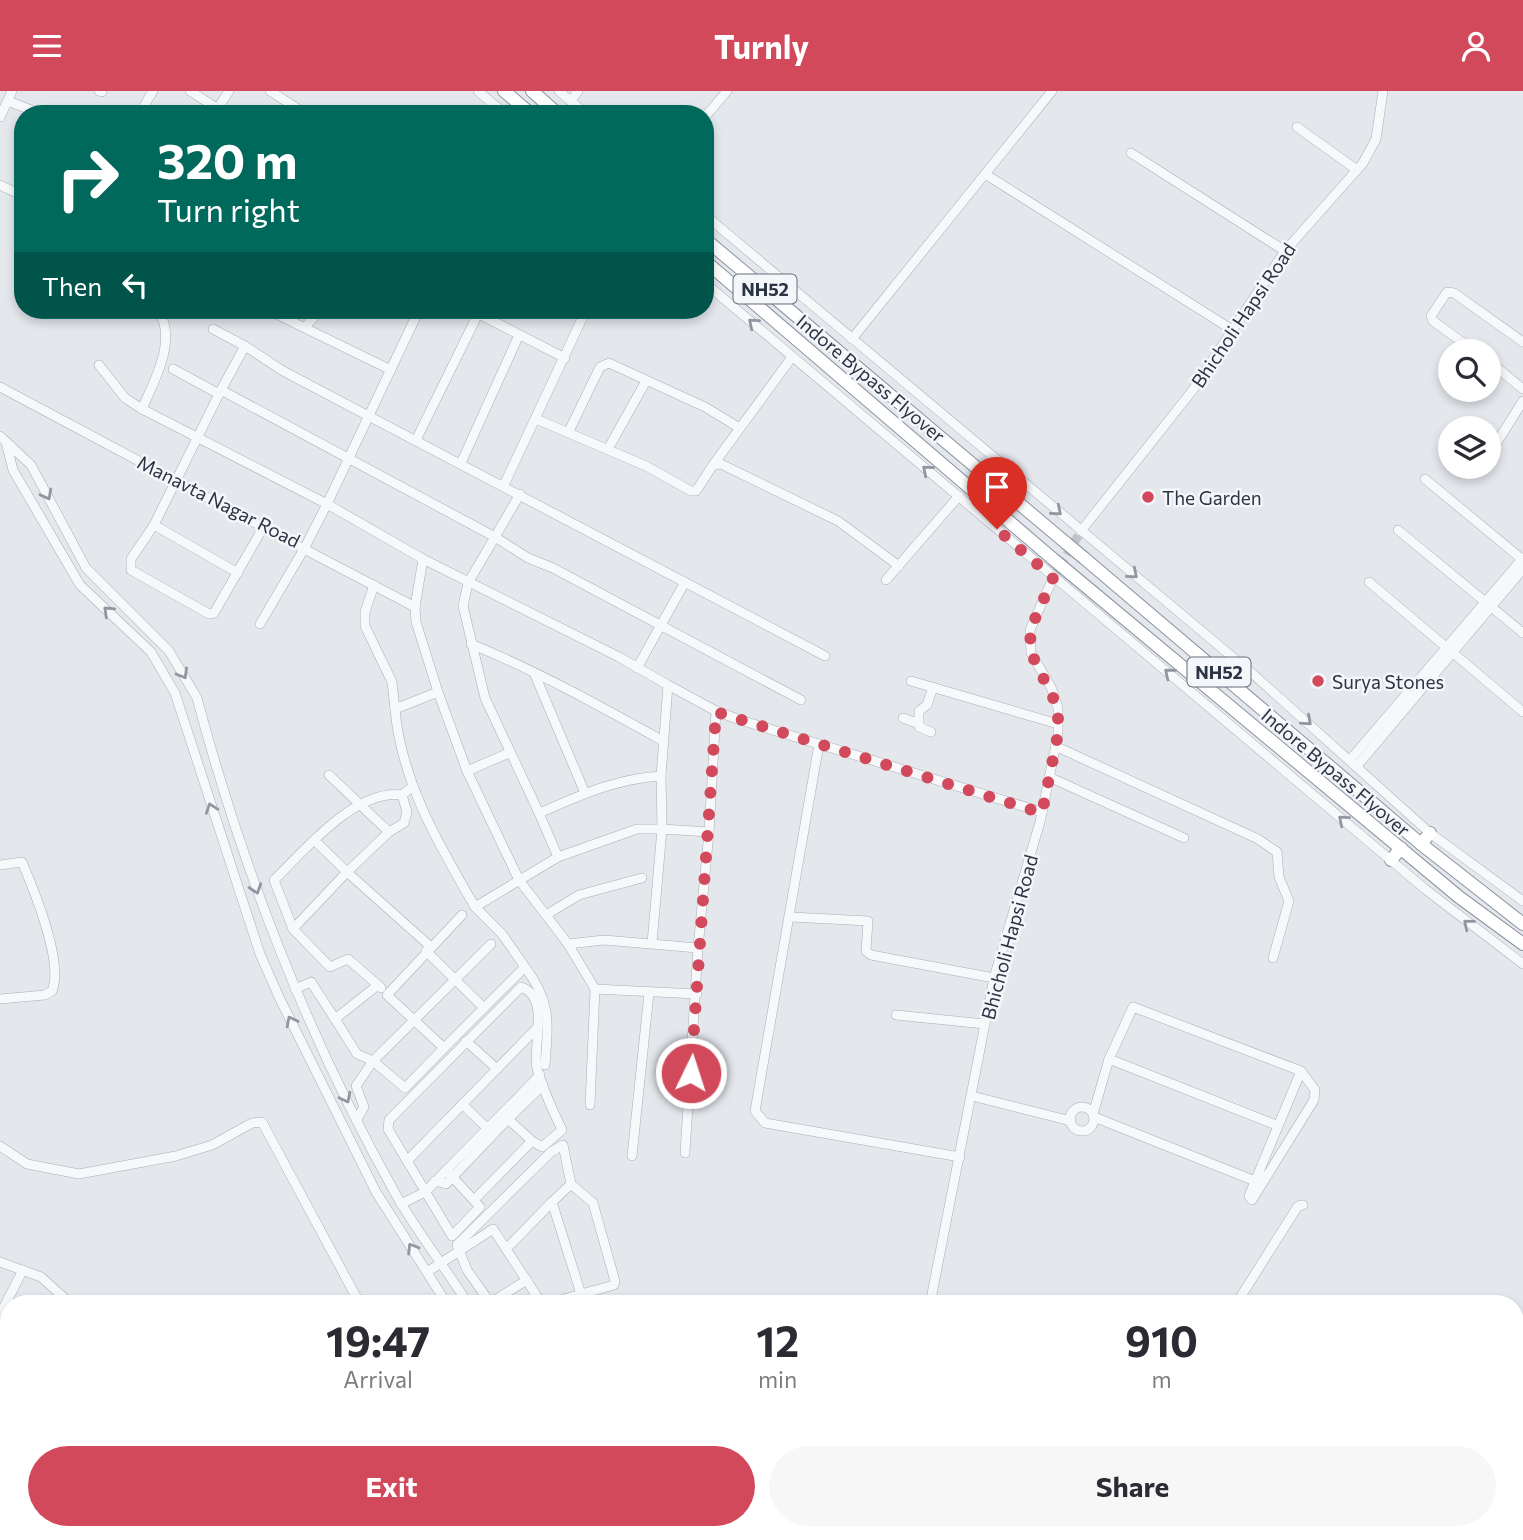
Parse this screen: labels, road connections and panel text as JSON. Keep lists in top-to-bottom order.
{
  "streets": {
    "highway": ["NH52", "Indore Bypass Flyover"],
    "street": ["Bhicholi Hapsi Road", "Manavta Nagar Road"]
  },
  "crossings": [
    ["NH52", "Indore Bypass Flyover"]
  ],
  "places": ["The Garden", "Surya Stones"],
  "page": {
    "header": "Turnly",
    "turn": ["320 m", "Turn right"],
    "then": "Then",
    "eta": [
      "19:47",
      "Arrival",
      "12",
      "min",
      "910",
      "m"
    ],
    "buttons": ["Exit", "Share"]
  }
}
